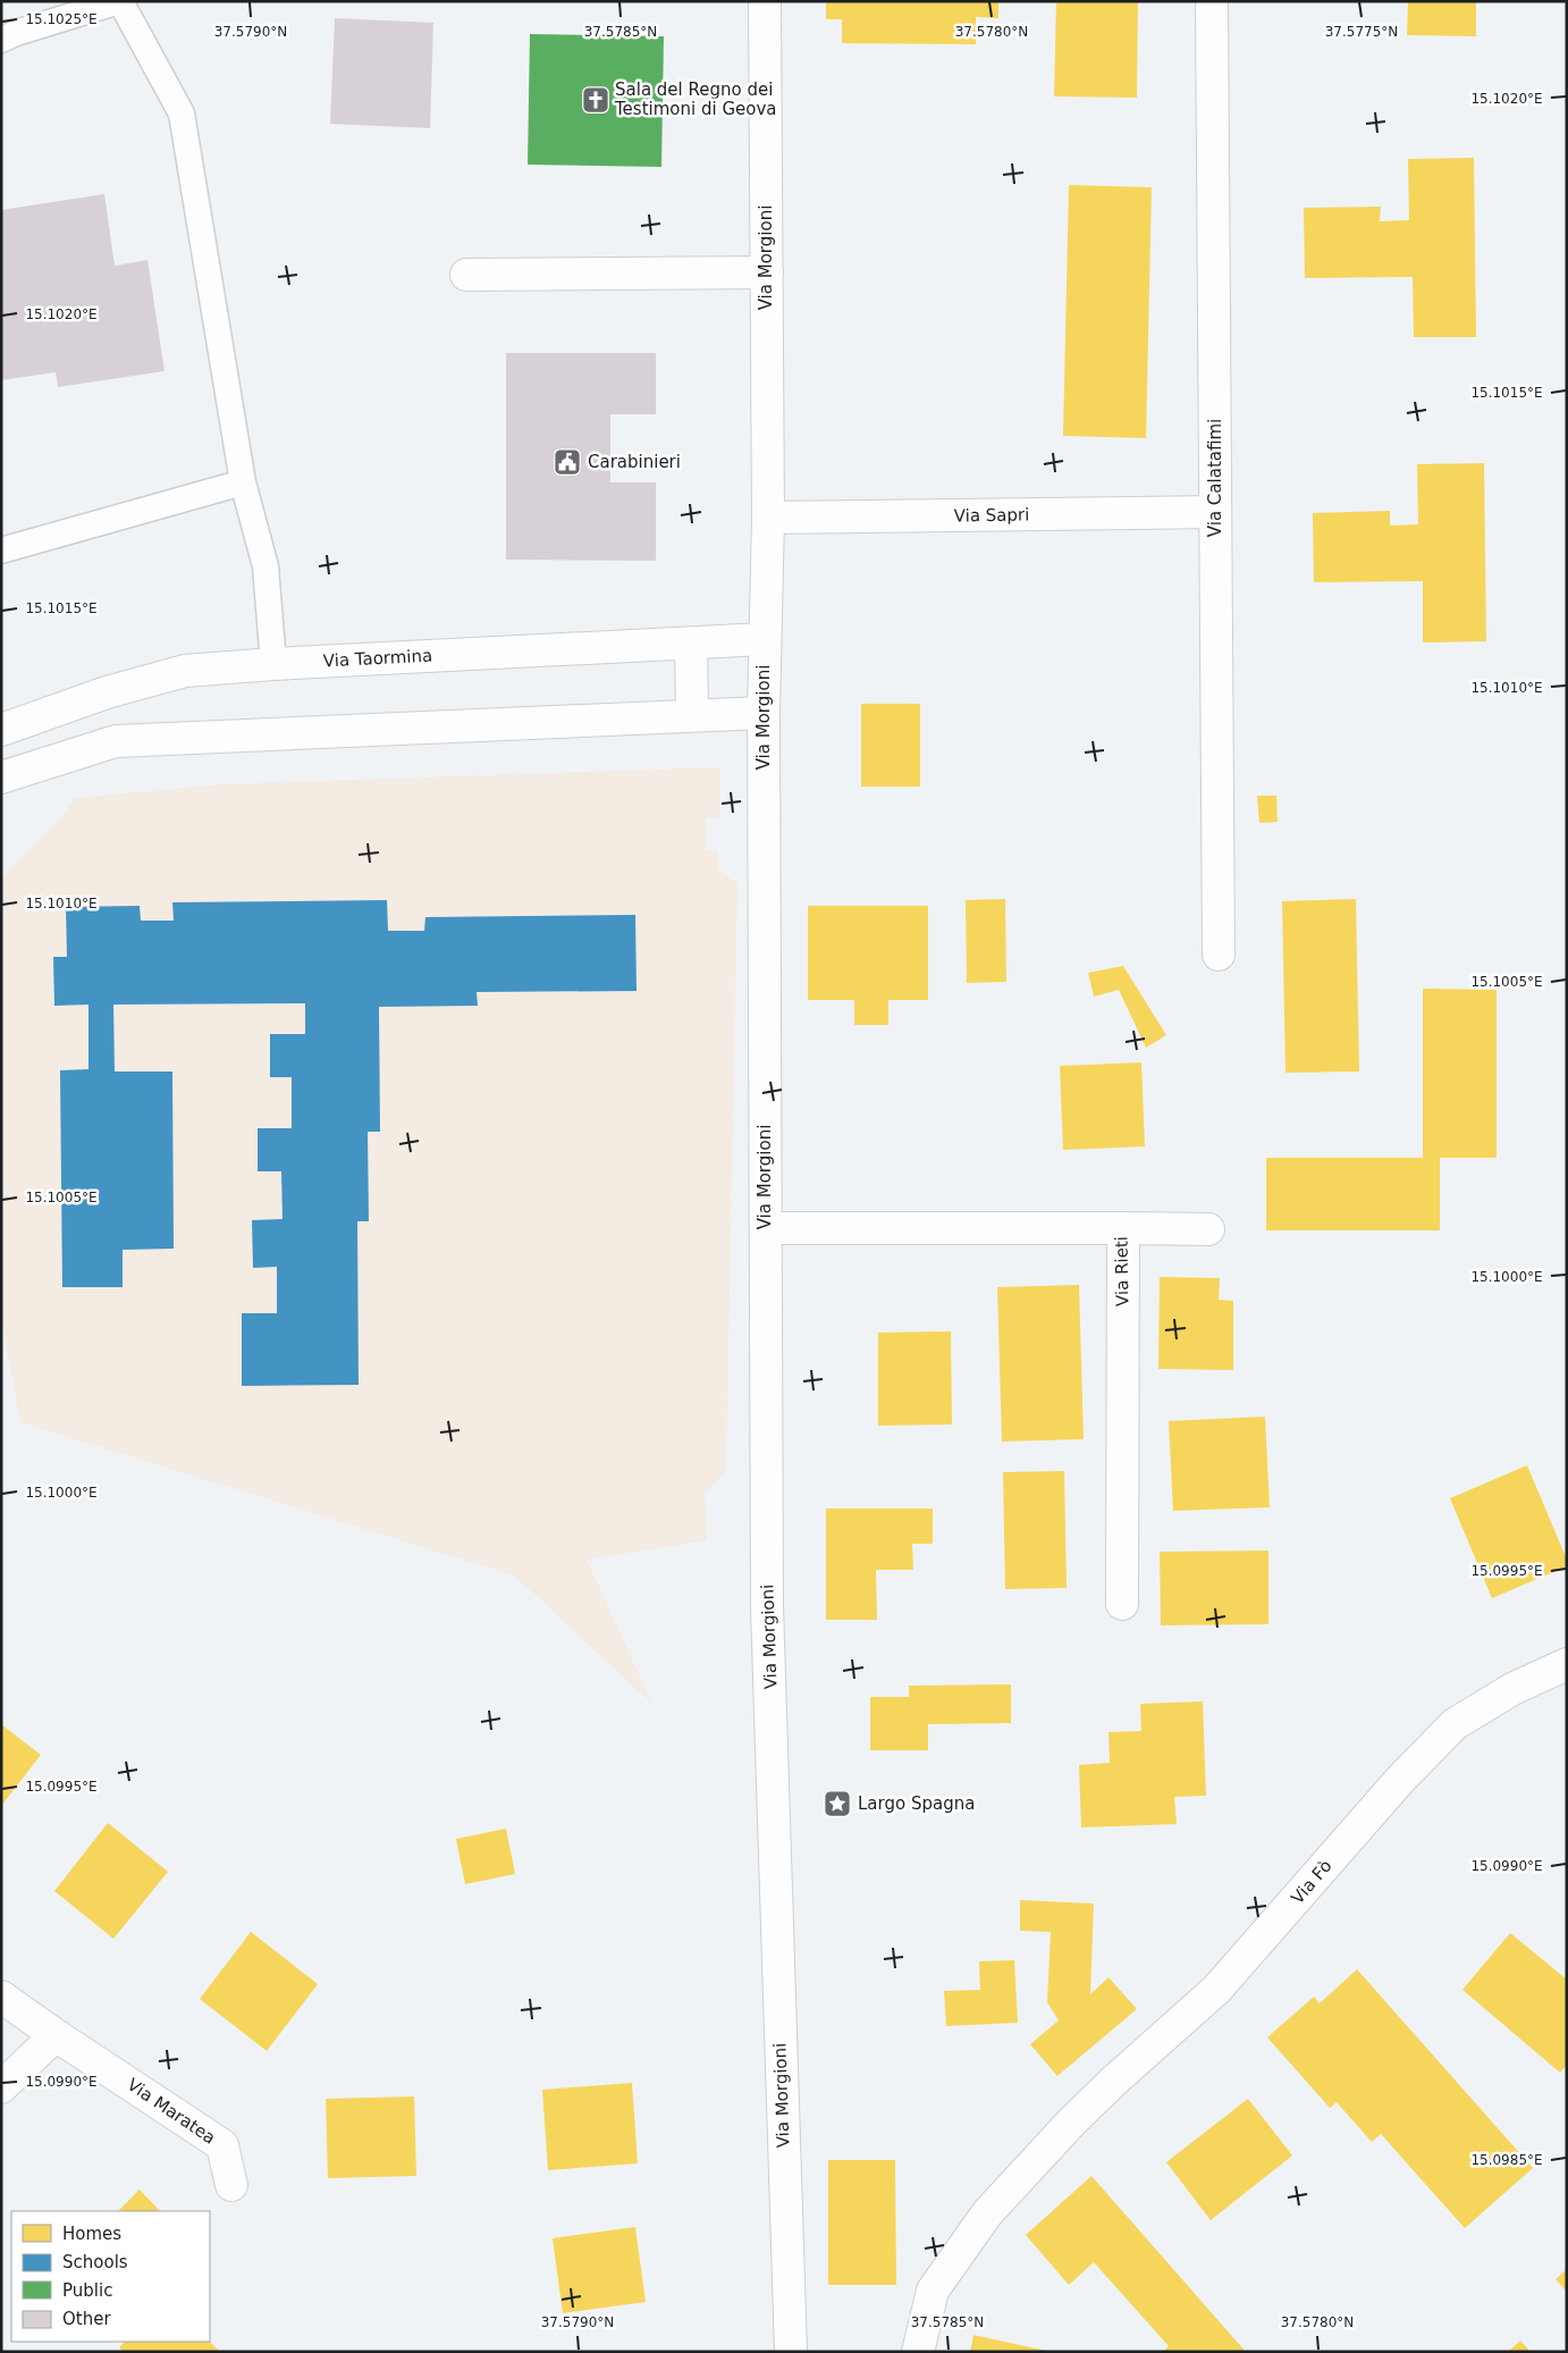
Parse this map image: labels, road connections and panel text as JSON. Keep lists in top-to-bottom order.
{
  "streets": {
    "street": [
      "Via Morgioni",
      "Via Calatafimi",
      "Via Sapri",
      "Via Taormina",
      "Via Rieti",
      "Via Fò",
      "Via Maratea"
    ]
  },
  "crossings": [
    ["Via Morgioni", "Via Sapri"],
    ["Via Morgioni", "Via Taormina"],
    ["Via Morgioni", "Via Rieti"],
    ["Via Calatafimi", "Via Sapri"]
  ],
  "places": {
    "church": ["Sala del Regno dei Testimoni di Geova"],
    "public building": ["Carabinieri"],
    "place": ["Largo Spagna"]
  },
  "legend": [
    "Homes",
    "Schools",
    "Public",
    "Other"
  ],
  "coordinates": [
    "15.1025°E",
    "37.5790°N",
    "37.5785°N",
    "37.5780°N",
    "37.5775°N",
    "15.1020°E",
    "15.1015°E",
    "15.1010°E",
    "15.1005°E",
    "15.1000°E",
    "15.0995°E",
    "15.0990°E",
    "15.0985°E"
  ]
}
